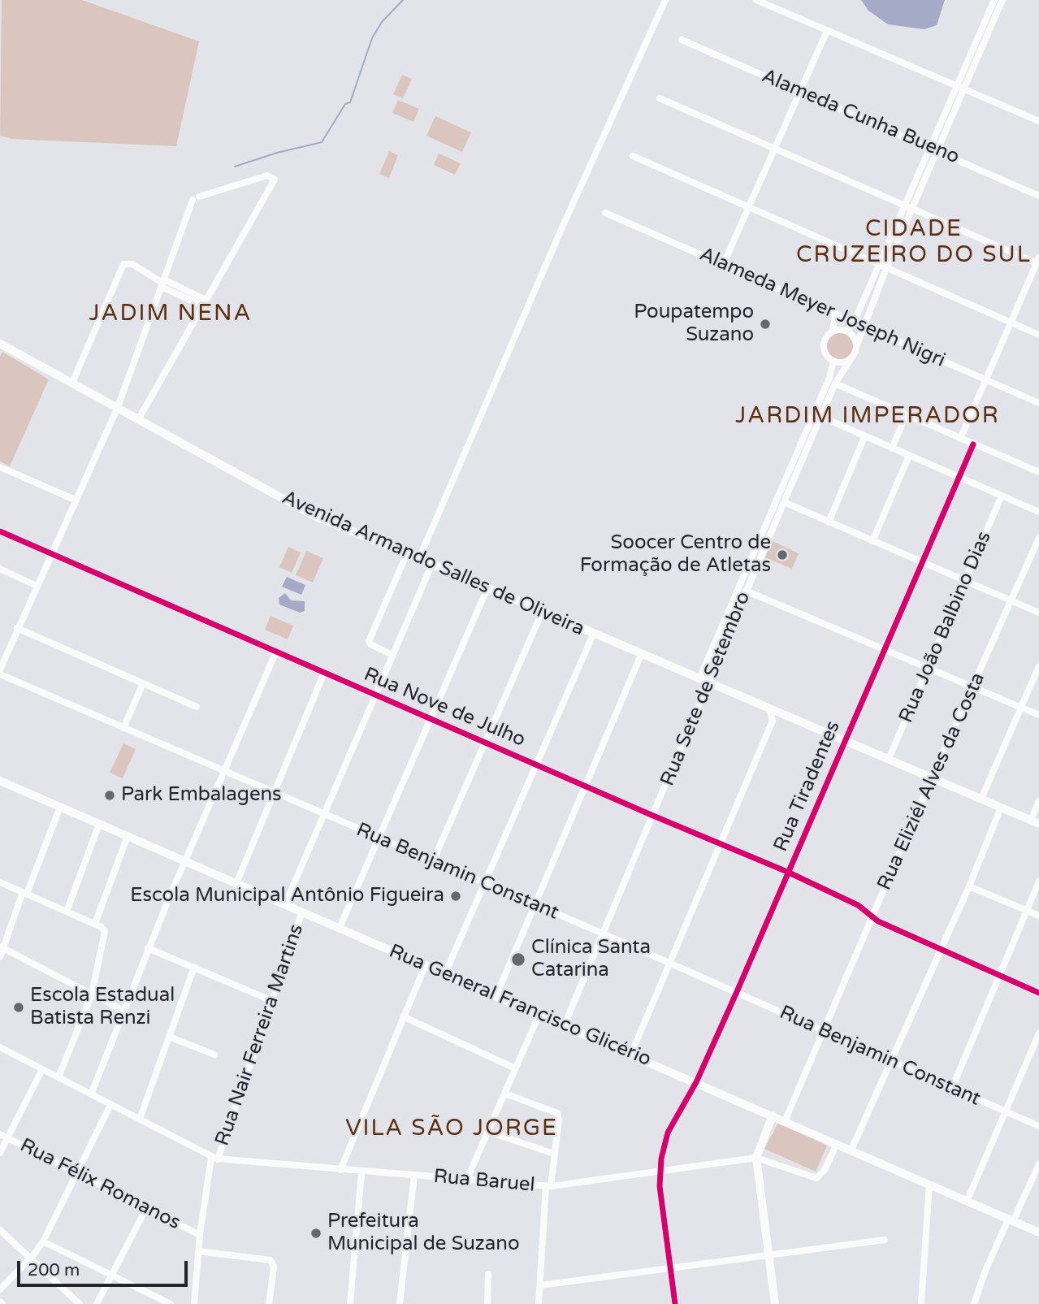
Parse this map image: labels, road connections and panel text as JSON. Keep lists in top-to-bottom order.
{
  "streets": {
    "main road": ["Avenida Armando Salles de Oliveira", "Rua General Francisco Glicério"],
    "street": [
      "Alameda Cunha Bueno",
      "Alameda Meyer Joseph Nigri",
      "Rua João Balbino Dias",
      "Rua Sete de Setembro",
      "Rua Nove de Julho",
      "Rua Eliziél Alves da Costa",
      "Rua Tiradentes",
      "Rua Benjamin Constant",
      "Rua Nair Ferreira Martins",
      "Rua Baruel",
      "Rua Félix Romanos"
    ]
  },
  "crossings": [
    ["Avenida Armando Salles de Oliveira", "Rua João Balbino Dias"],
    ["Avenida Armando Salles de Oliveira", "Rua Sete de Setembro"],
    ["Avenida Armando Salles de Oliveira", "Rua Eliziél Alves da Costa"],
    ["Avenida Armando Salles de Oliveira", "Rua Tiradentes"],
    ["Rua Sete de Setembro", "Rua Nove de Julho"],
    ["Rua Sete de Setembro", "Rua Benjamin Constant"],
    ["Rua Sete de Setembro", "Rua General Francisco Glicério"],
    ["Rua Nove de Julho", "Rua Eliziél Alves da Costa"],
    ["Rua Nove de Julho", "Rua Tiradentes"],
    ["Rua Eliziél Alves da Costa", "Rua Benjamin Constant"],
    ["Rua Eliziél Alves da Costa", "Rua General Francisco Glicério"],
    ["Rua Tiradentes", "Rua Benjamin Constant"],
    ["Rua Tiradentes", "Rua General Francisco Glicério"],
    ["Rua Tiradentes", "Rua Baruel"],
    ["Rua General Francisco Glicério", "Rua Nair Ferreira Martins"],
    ["Rua Nair Ferreira Martins", "Rua Baruel"],
    ["Rua Nair Ferreira Martins", "Rua Félix Romanos"]
  ],
  "districts": [
    "CIDADE CRUZEIRO DO SUL",
    "JADIM NENA",
    "JARDIM IMPERADOR",
    "VILA SÃO JORGE"
  ],
  "places": [
    "Poupatempo Suzano",
    "Soocer Centro de Formação de Atletas",
    "Park Embalagens",
    "Escola Municipal Antônio Figueira",
    "Clínica Santa Catarina",
    "Escola Estadual Batista Renzi",
    "Prefeitura Municipal de Suzano"
  ],
  "scale_bar": "200 m"
}
